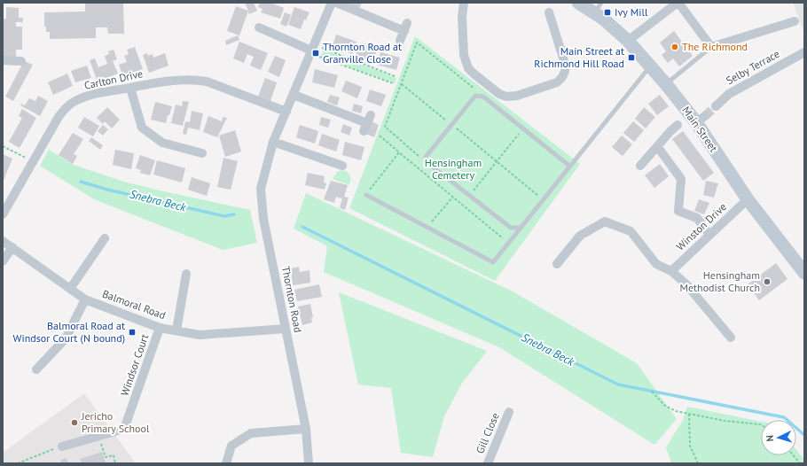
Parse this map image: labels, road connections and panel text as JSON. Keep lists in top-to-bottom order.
{
  "streets": {
    "main road": ["Main Street"],
    "street": [
      "Selby Terrace",
      "Carlton Drive",
      "Winston Drive",
      "Thornton Road",
      "Balmoral Road",
      "Windsor Court",
      "Gill Close"
    ]
  },
  "crossings": [
    ["Carlton Drive", "Thornton Road"],
    ["Main Street", "Winston Drive"],
    ["Thornton Road", "Balmoral Road"],
    ["Balmoral Road", "Windsor Court"]
  ],
  "water": ["Snebra Beck"],
  "parks": ["Hensingham Cemetery"],
  "places": {
    "transit": [
      "Ivy Mill",
      "Thornton Road at Granville Close",
      "Main Street at Richmond Hill Road",
      "Balmoral Road at Windsor Court (N bound)"
    ],
    "other": ["The Richmond", "Hensingham Methodist Church", "Jericho Primary School"]
  },
  "north": "left"
}
